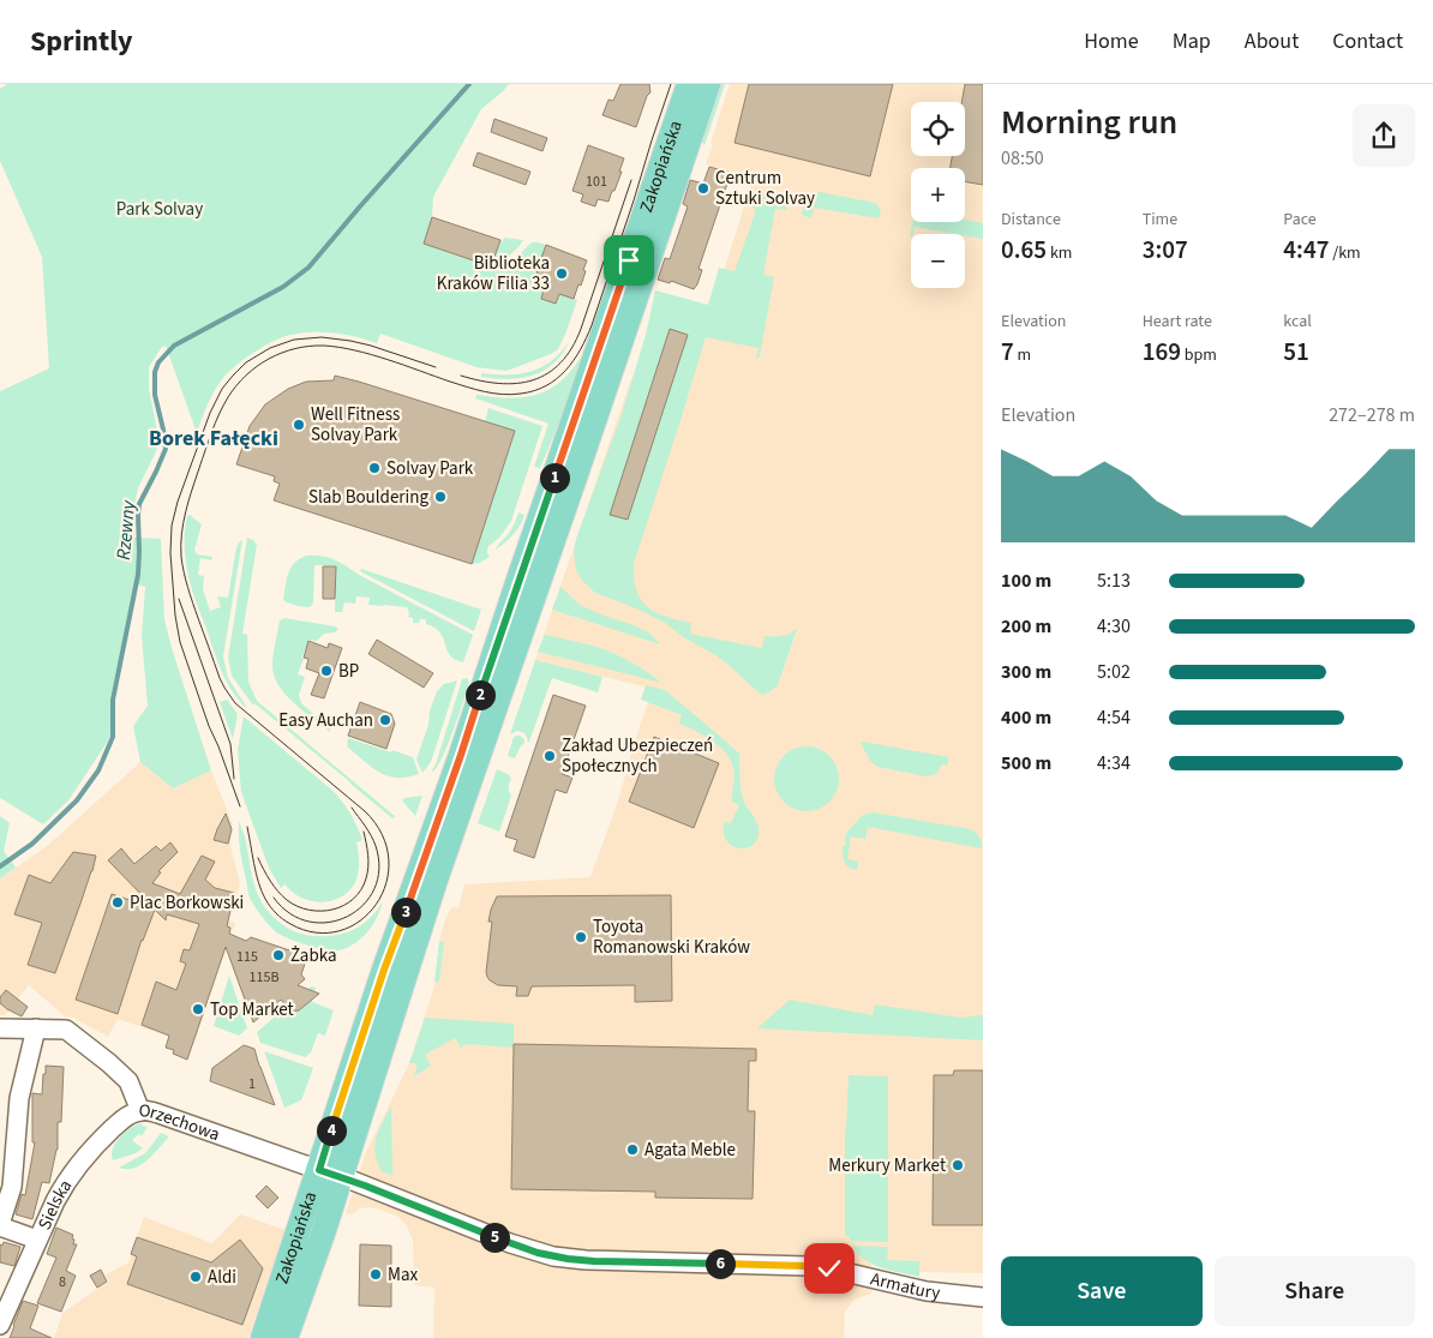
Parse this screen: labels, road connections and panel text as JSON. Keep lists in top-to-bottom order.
{
  "streets": {
    "main road": ["Zakopiańska"],
    "street": ["Orzechowa", "Sielska", "Armatury"]
  },
  "crossings": [
    ["Zakopiańska", "Orzechowa"],
    ["Zakopiańska", "Armatury"],
    ["Orzechowa", "Sielska"],
    ["Orzechowa", "Armatury"]
  ],
  "districts": ["Borek Fałęcki"],
  "water": ["Rzewny"],
  "parks": ["Park Solvay"],
  "places": [
    "Centrum Sztuki Solvay",
    "Biblioteka Kraków Filia 33",
    "Well Fitness Solvay Park",
    "Solvay Park",
    "Slab Bouldering",
    "BP",
    "Easy Auchan",
    "Zakład Ubezpieczeń Społecznych",
    "Plac Borkowski",
    "Toyota Romanowski Kraków",
    "Żabka",
    "Top Market",
    "Agata Meble",
    "Merkury Market",
    "Max",
    "Aldi"
  ],
  "house_numbers": [
    "101",
    "115",
    "115B",
    "1",
    "8"
  ],
  "page": {
    "header": "Sprintly",
    "nav": [
      "Home",
      "Map",
      "About",
      "Contact"
    ],
    "heading": ["Morning run", "08:50"],
    "map_buttons": ["+", "−"],
    "stats": [
      ["Distance", "0.65 km"],
      ["Time", "3:07"],
      ["Pace", "4:47 /km"],
      ["Elevation", "7 m"],
      ["Heart rate", "169 bpm"],
      ["kcal", "51"]
    ],
    "chart": ["Elevation", "272–278 m"],
    "pins": [
      "1",
      "2",
      "3",
      "4",
      "5",
      "6"
    ],
    "list": [
      {
        "name": "100 m",
        "note": "5:13"
      },
      {
        "name": "200 m",
        "note": "4:30"
      },
      {
        "name": "300 m",
        "note": "5:02"
      },
      {
        "name": "400 m",
        "note": "4:54"
      },
      {
        "name": "500 m",
        "note": "4:34"
      }
    ],
    "buttons": ["Save", "Share"]
  }
}
